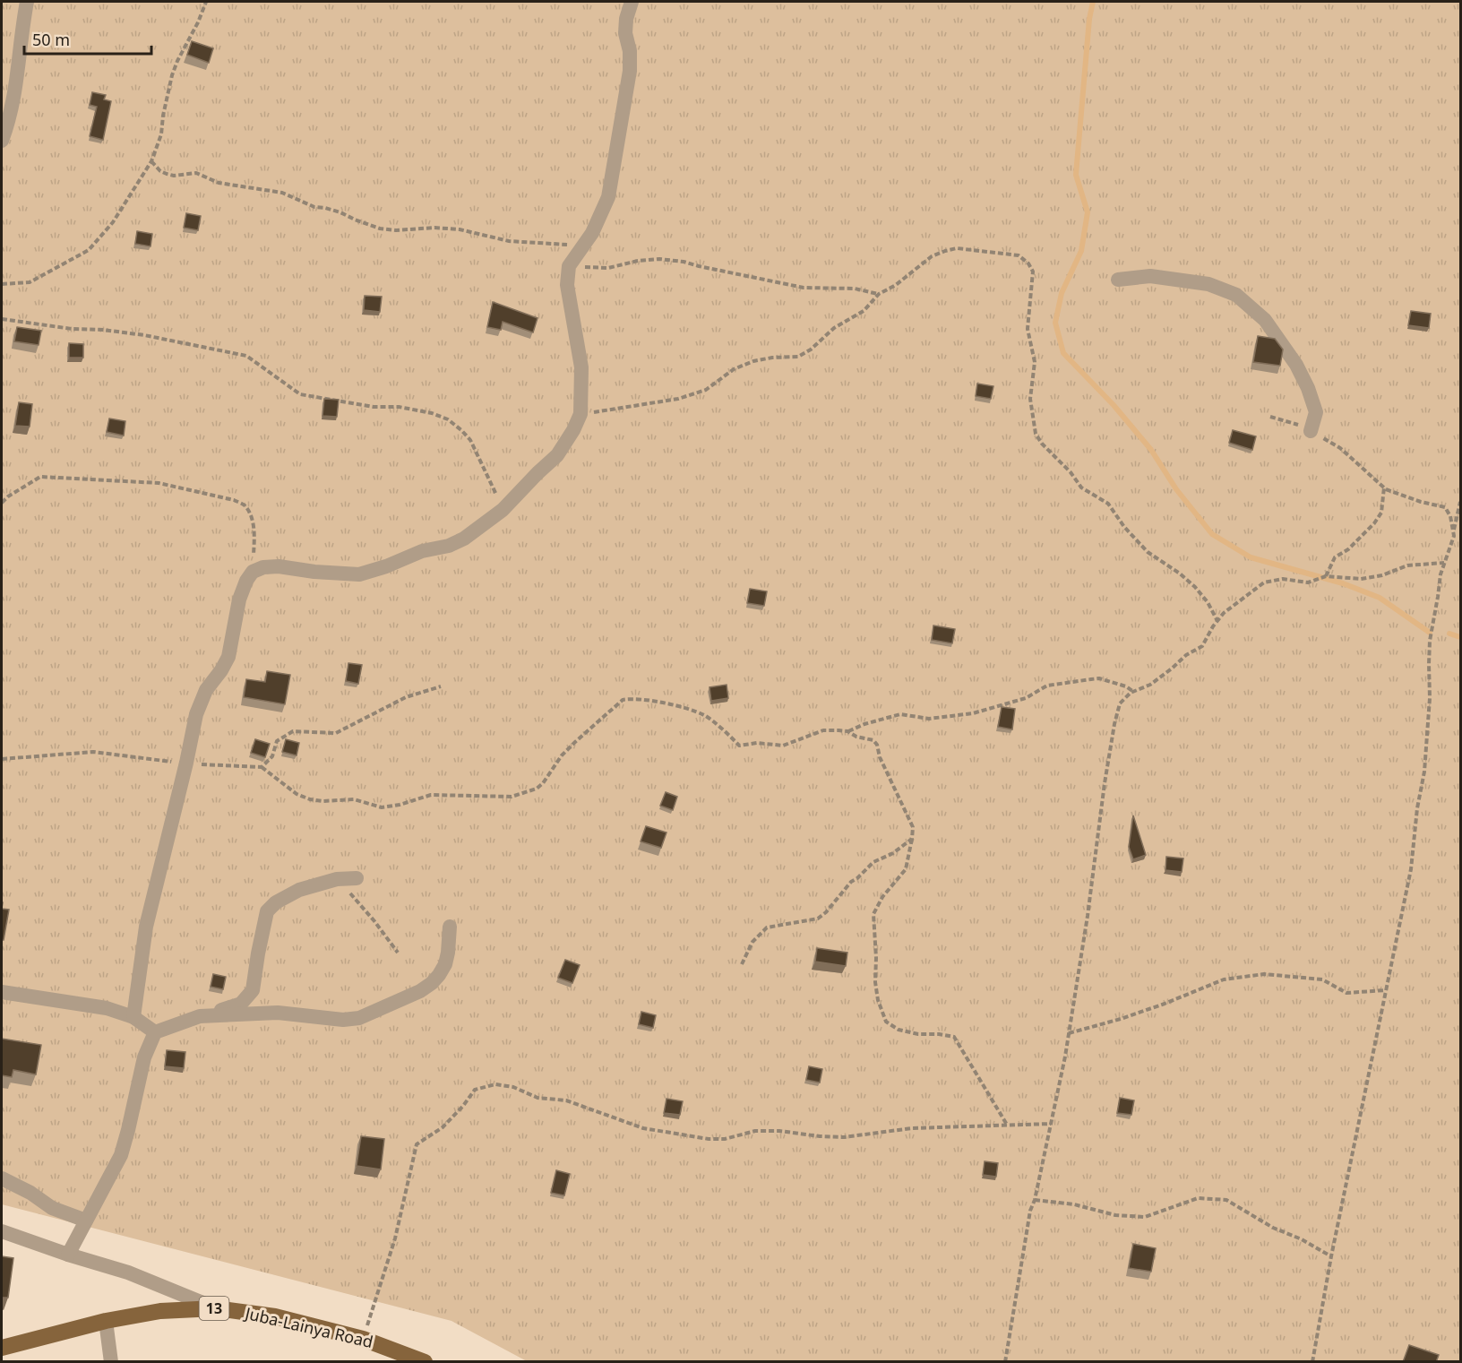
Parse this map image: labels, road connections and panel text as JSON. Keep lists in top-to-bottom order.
{
  "streets": {
    "main road": ["13", "Juba-Lainya Road"]
  },
  "scale_bar": "50 m"
}
